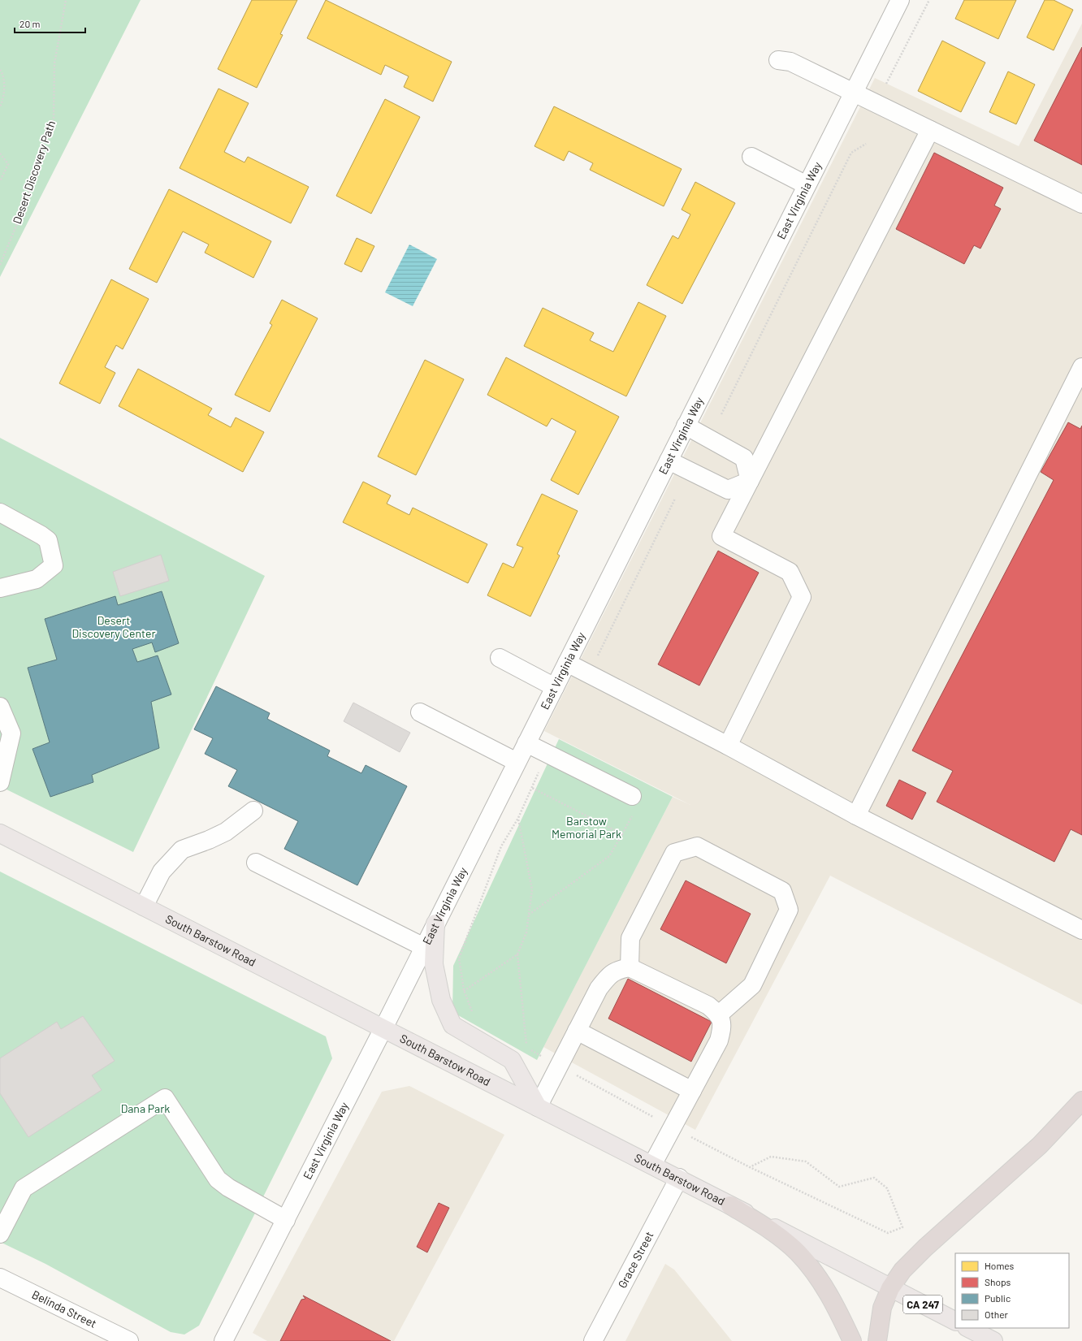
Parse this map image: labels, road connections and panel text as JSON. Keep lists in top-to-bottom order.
{
  "streets": {
    "main road": ["South Barstow Road", "CA 247"],
    "street": ["East Virginia Way", "Grace Street", "Belinda Street"],
    "path": ["Desert Discovery Path"]
  },
  "crossings": [
    ["East Virginia Way", "South Barstow Road"],
    ["South Barstow Road", "Grace Street"],
    ["South Barstow Road", "CA 247"]
  ],
  "parks": ["Desert Discovery Center", "Barstow Memorial Park", "Dana Park"],
  "legend": [
    "Homes",
    "Shops",
    "Public",
    "Other"
  ],
  "scale_bar": "20 m"
}
